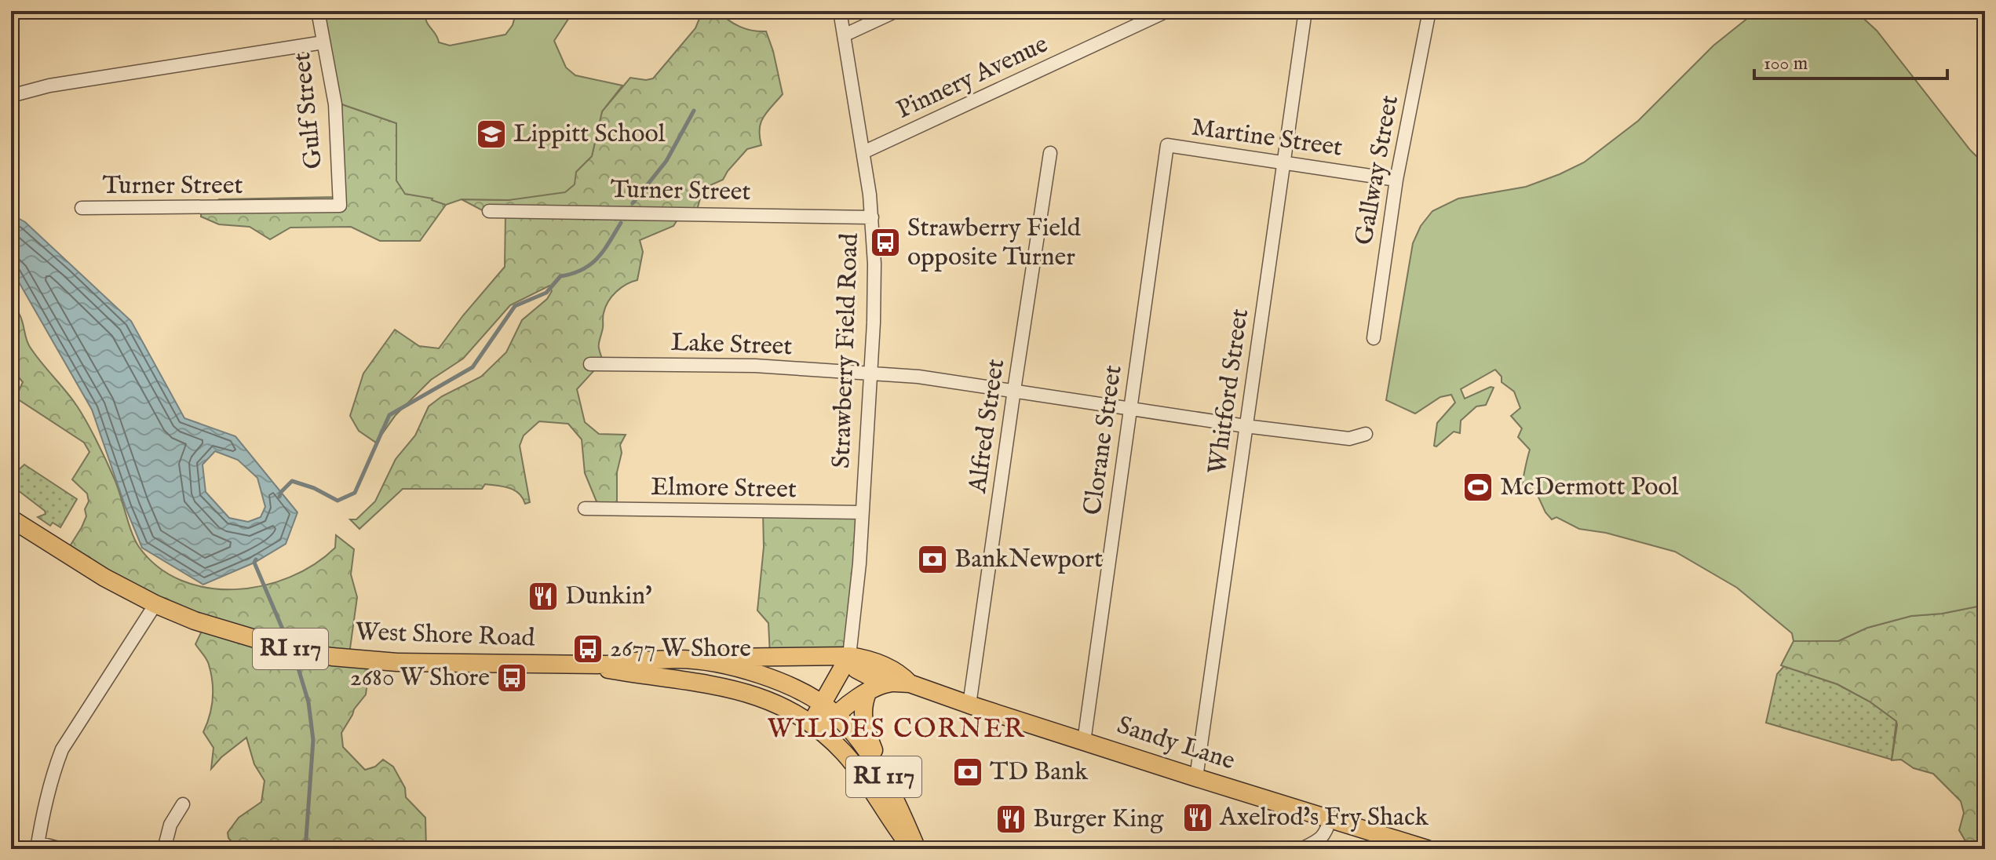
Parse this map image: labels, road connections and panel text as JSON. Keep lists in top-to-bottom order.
{
  "streets": {
    "main road": ["West Shore Road", "RI 117", "Sandy Lane"],
    "street": [
      "Pinnery Avenue",
      "Gulf Street",
      "Martine Street",
      "Gallway Street",
      "Turner Street",
      "Lake Street",
      "Strawberry Field Road",
      "Whitford Street",
      "Alfred Street",
      "Clorane Street",
      "Elmore Street"
    ]
  },
  "crossings": [
    ["Pinnery Avenue", "Strawberry Field Road"],
    ["Gulf Street", "Turner Street"],
    ["Martine Street", "Gallway Street"],
    ["Martine Street", "Whitford Street"],
    ["Martine Street", "Clorane Street"],
    ["Turner Street", "Strawberry Field Road"],
    ["Lake Street", "Strawberry Field Road"],
    ["Lake Street", "Whitford Street"],
    ["Lake Street", "Alfred Street"],
    ["Lake Street", "Clorane Street"],
    ["Strawberry Field Road", "Elmore Street"],
    ["Strawberry Field Road", "Sandy Lane"],
    ["Whitford Street", "Sandy Lane"],
    ["Alfred Street", "Sandy Lane"],
    ["Clorane Street", "Sandy Lane"],
    ["West Shore Road", "Sandy Lane"]
  ],
  "districts": ["WILDES CORNER"],
  "places": {
    "school or university": ["Lippitt School"],
    "bus stop": ["Strawberry Field opposite Turner", "2677 W Shore", "2680 W Shore"],
    "sports": ["McDermott Pool"],
    "bank": ["BankNewport", "TD Bank"],
    "restaurant": ["Dunkin'", "Axelrod's Fry Shack", "Burger King"]
  },
  "scale_bar": "100 m"
}
